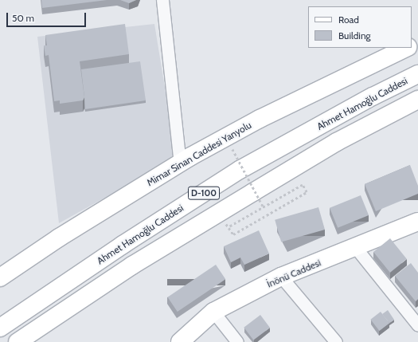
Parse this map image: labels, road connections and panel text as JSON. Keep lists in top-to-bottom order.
{
  "streets": {
    "main road": [
      "Ahmet Hamoğlu Caddesi",
      "Mimar Sinan Caddesi Yanyolu",
      "D-100",
      "İnönü Caddesi"
    ]
  },
  "legend": ["Road", "Building"],
  "scale_bar": "50 m"
}
